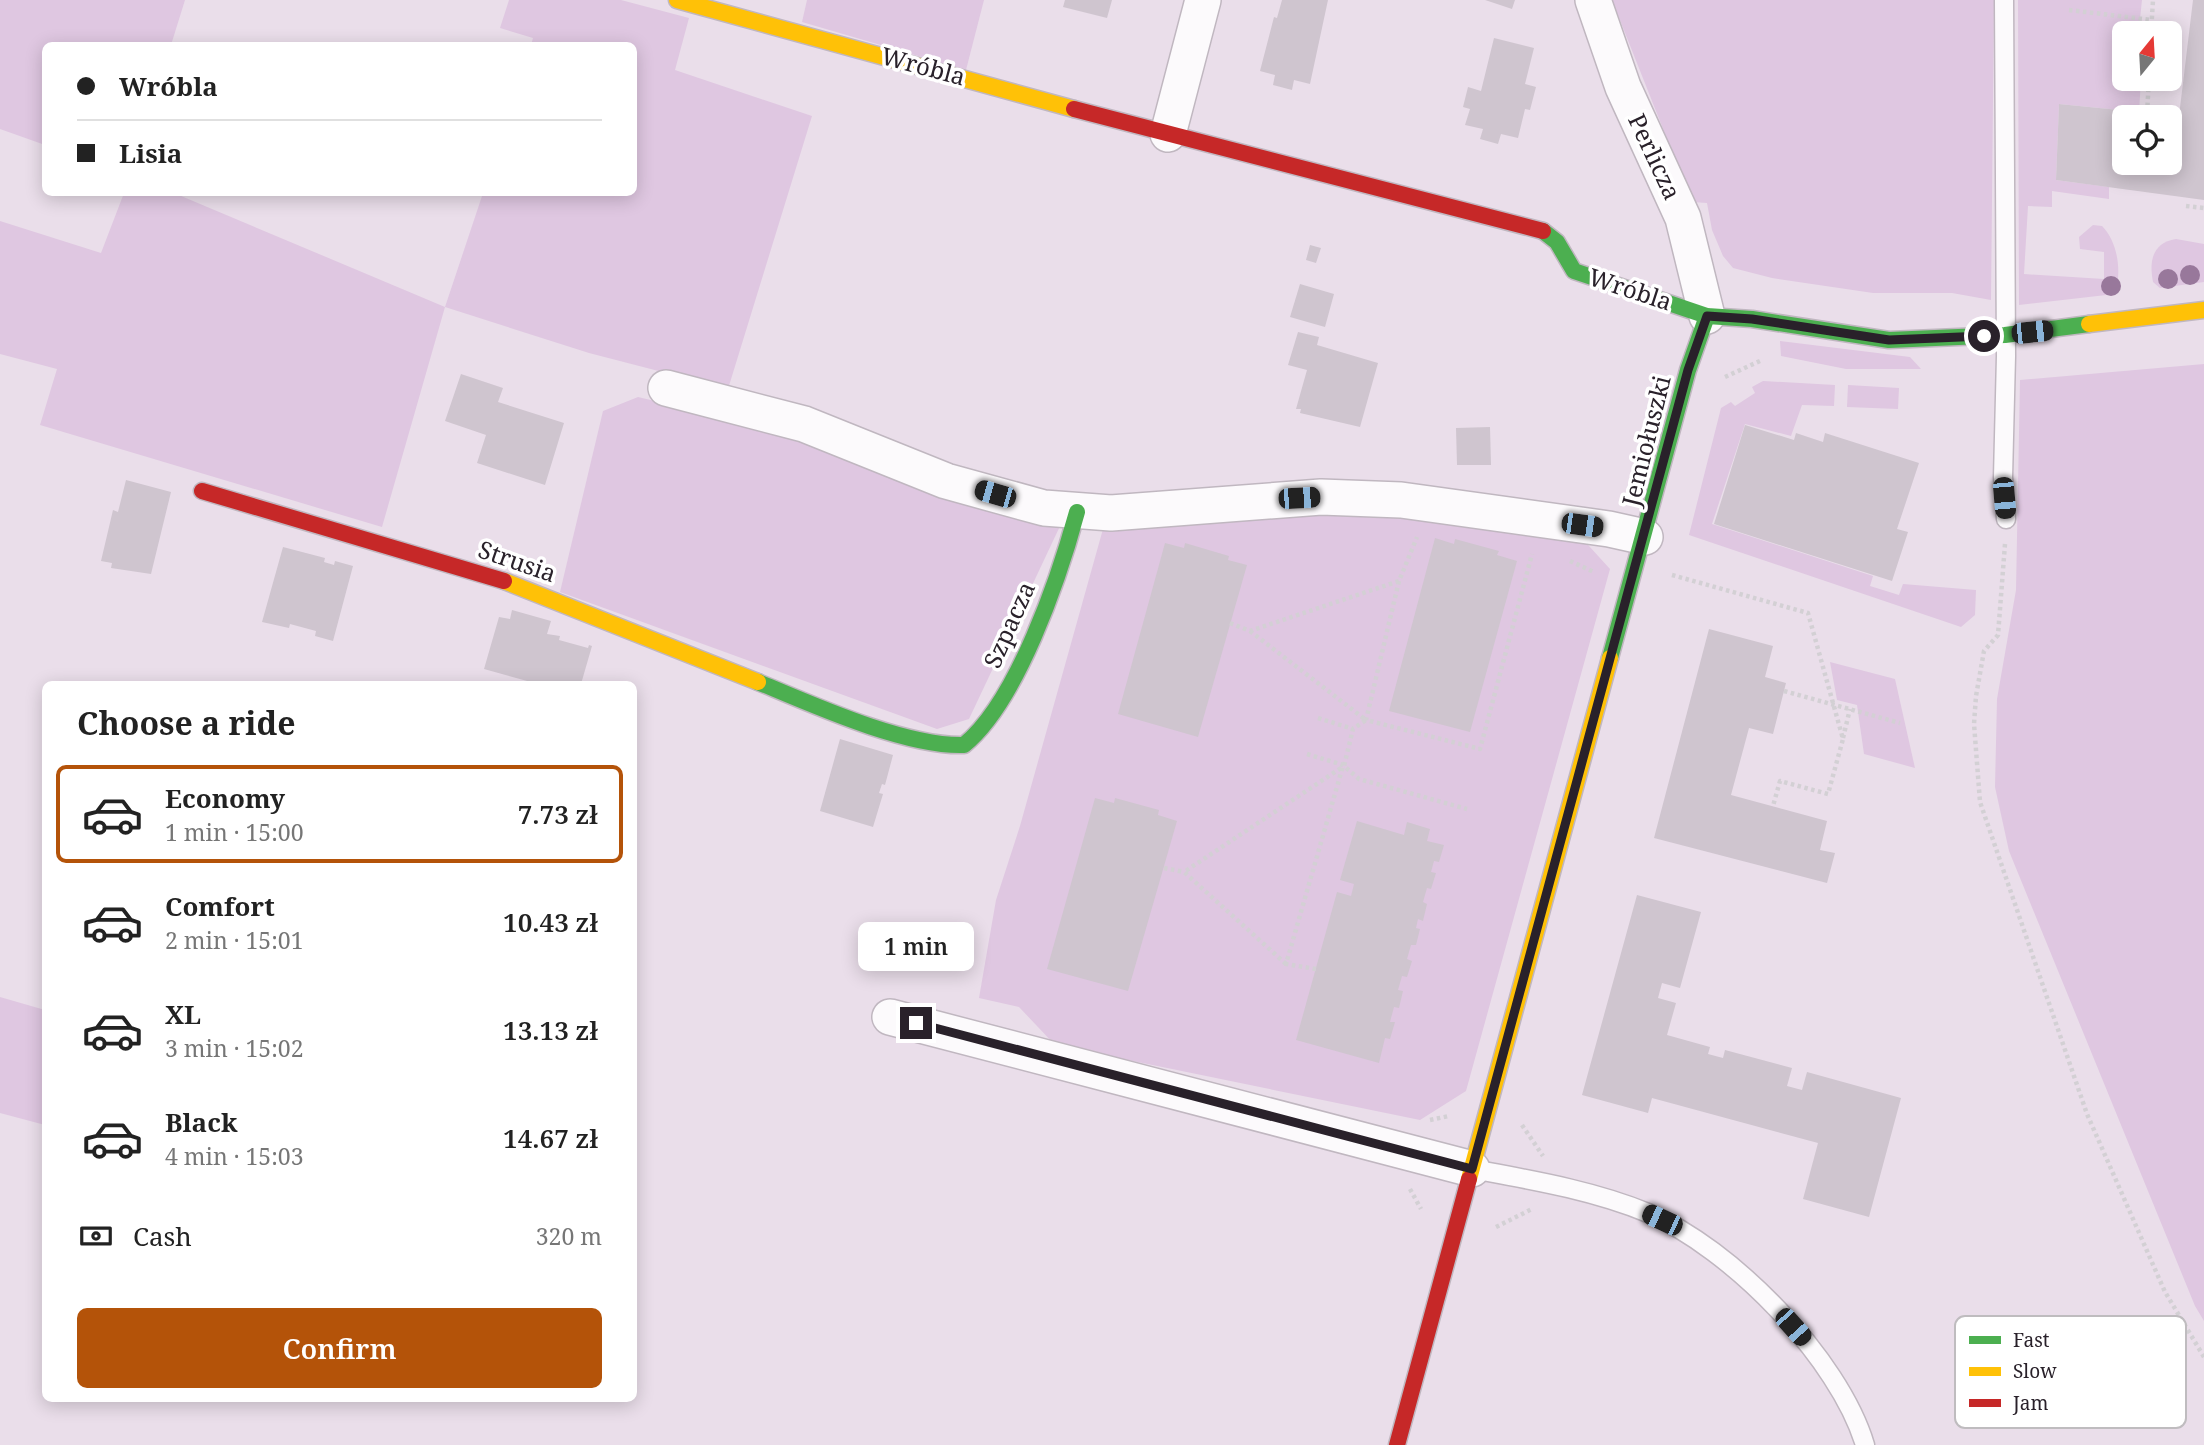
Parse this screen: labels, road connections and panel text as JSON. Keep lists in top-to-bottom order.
{
  "streets": {
    "street": [
      "Wróbla",
      "Perlicza",
      "Jemiołuszki",
      "Strusia",
      "Szpacza"
    ]
  },
  "crossings": [
    ["Wróbla", "Perlicza"],
    ["Wróbla", "Jemiołuszki"],
    ["Perlicza", "Jemiołuszki"],
    ["Strusia", "Szpacza"]
  ],
  "legend": ["Fast", "Slow", "Jam"],
  "north": "top",
  "page": {
    "banner": ["Wróbla", "Lisia"],
    "heading": "Choose a ride",
    "list": [
      {
        "name": "Economy",
        "note": "1 min · 15:00",
        "value": "7.73 zł"
      },
      {
        "name": "Comfort",
        "note": "2 min · 15:01",
        "value": "10.43 zł"
      },
      {
        "name": "XL",
        "note": "3 min · 15:02",
        "value": "13.13 zł"
      },
      {
        "name": "Black",
        "note": "4 min · 15:03",
        "value": "14.67 zł"
      }
    ],
    "bubble": "1 min",
    "pay": ["Cash", "320 m"],
    "buttons": "Confirm"
  }
}
